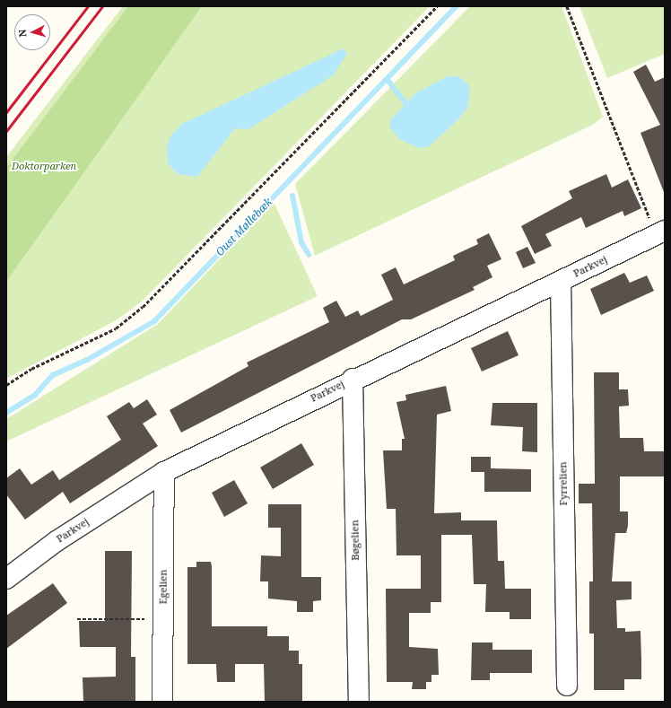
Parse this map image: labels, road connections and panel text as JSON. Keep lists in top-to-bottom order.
{
  "streets": {
    "street": [
      "Parkvej",
      "Fyrrelien",
      "Bøgelien",
      "Egelien"
    ]
  },
  "crossings": [
    ["Parkvej", "Fyrrelien"],
    ["Parkvej", "Bøgelien"],
    ["Parkvej", "Egelien"]
  ],
  "water": ["Oust Møllebæk"],
  "parks": ["Doktorparken"],
  "north": "left"
}
